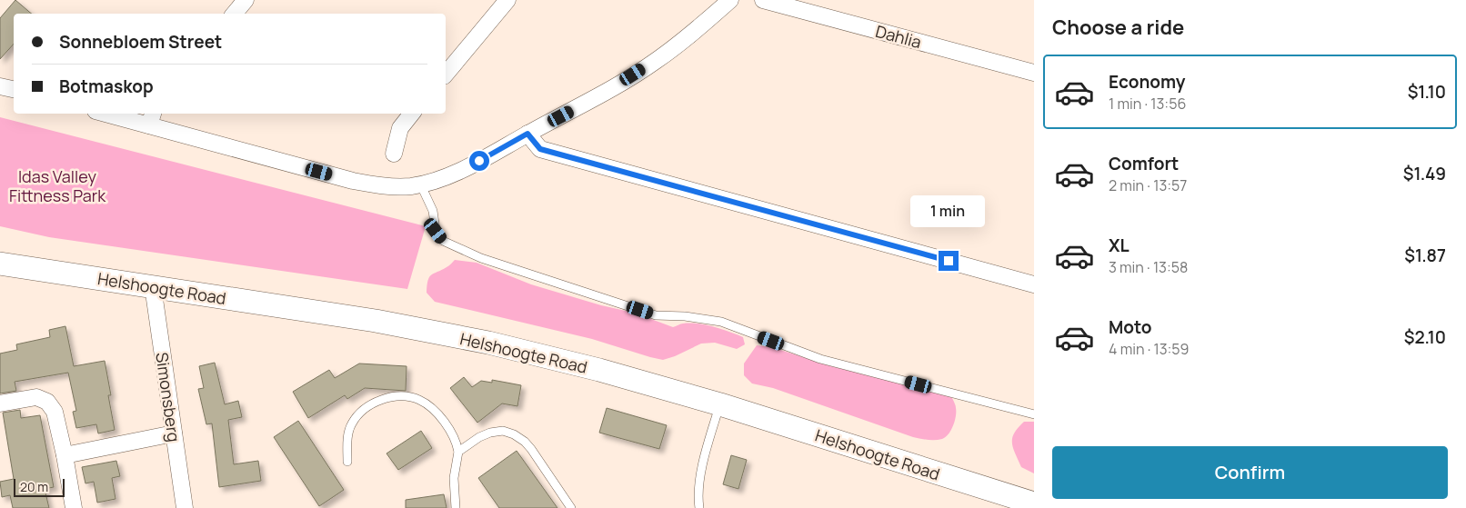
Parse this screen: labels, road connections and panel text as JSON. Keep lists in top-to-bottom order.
{
  "streets": {
    "main road": ["Helshoogte Road"],
    "street": ["Dahlia", "Simonsberg"]
  },
  "crossings": [
    ["Helshoogte Road", "Simonsberg"]
  ],
  "parks": ["Idas Valley Fittness Park"],
  "scale_bar": "20 m",
  "page": {
    "heading": "Choose a ride",
    "banner": ["Sonnebloem Street", "Botmaskop"],
    "list": [
      {
        "name": "Economy",
        "note": "1 min · 13:56",
        "value": "$1.10"
      },
      {
        "name": "Comfort",
        "note": "2 min · 13:57",
        "value": "$1.49"
      },
      {
        "name": "XL",
        "note": "3 min · 13:58",
        "value": "$1.87"
      },
      {
        "name": "Moto",
        "note": "4 min · 13:59",
        "value": "$2.10"
      }
    ],
    "bubble": "1 min",
    "buttons": "Confirm",
    "scale": "20 m"
  }
}
